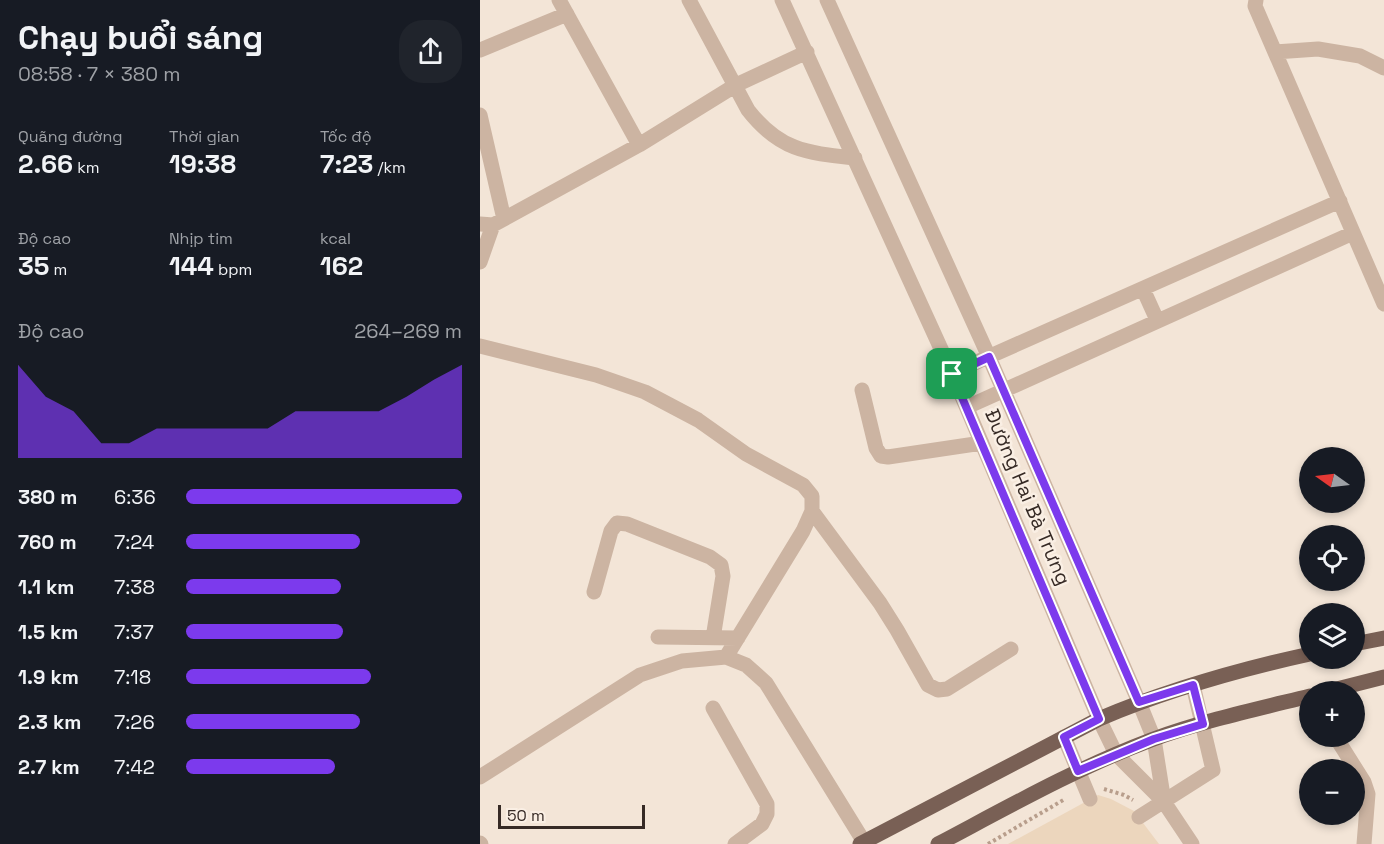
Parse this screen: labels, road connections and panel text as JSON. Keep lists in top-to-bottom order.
{
  "streets": {
    "street": ["Đường Hai Bà Trưng"]
  },
  "scale_bar": "50 m",
  "north": "left",
  "page": {
    "heading": ["Chạy buổi sáng", "08:58 · 7 × 380 m"],
    "stats": [
      ["Quãng đường", "2.66 km"],
      ["Thời gian", "19:38"],
      ["Tốc độ", "7:23 /km"],
      ["Độ cao", "35 m"],
      ["Nhịp tim", "144 bpm"],
      ["kcal", "162"]
    ],
    "chart": ["Độ cao", "264–269 m"],
    "map_buttons": ["+", "−"],
    "list": [
      {
        "name": "380 m",
        "note": "6:36"
      },
      {
        "name": "760 m",
        "note": "7:24"
      },
      {
        "name": "1.1 km",
        "note": "7:38"
      },
      {
        "name": "1.5 km",
        "note": "7:37"
      },
      {
        "name": "1.9 km",
        "note": "7:18"
      },
      {
        "name": "2.3 km",
        "note": "7:26"
      },
      {
        "name": "2.7 km",
        "note": "7:42"
      }
    ],
    "scale": "50 m"
  }
}
